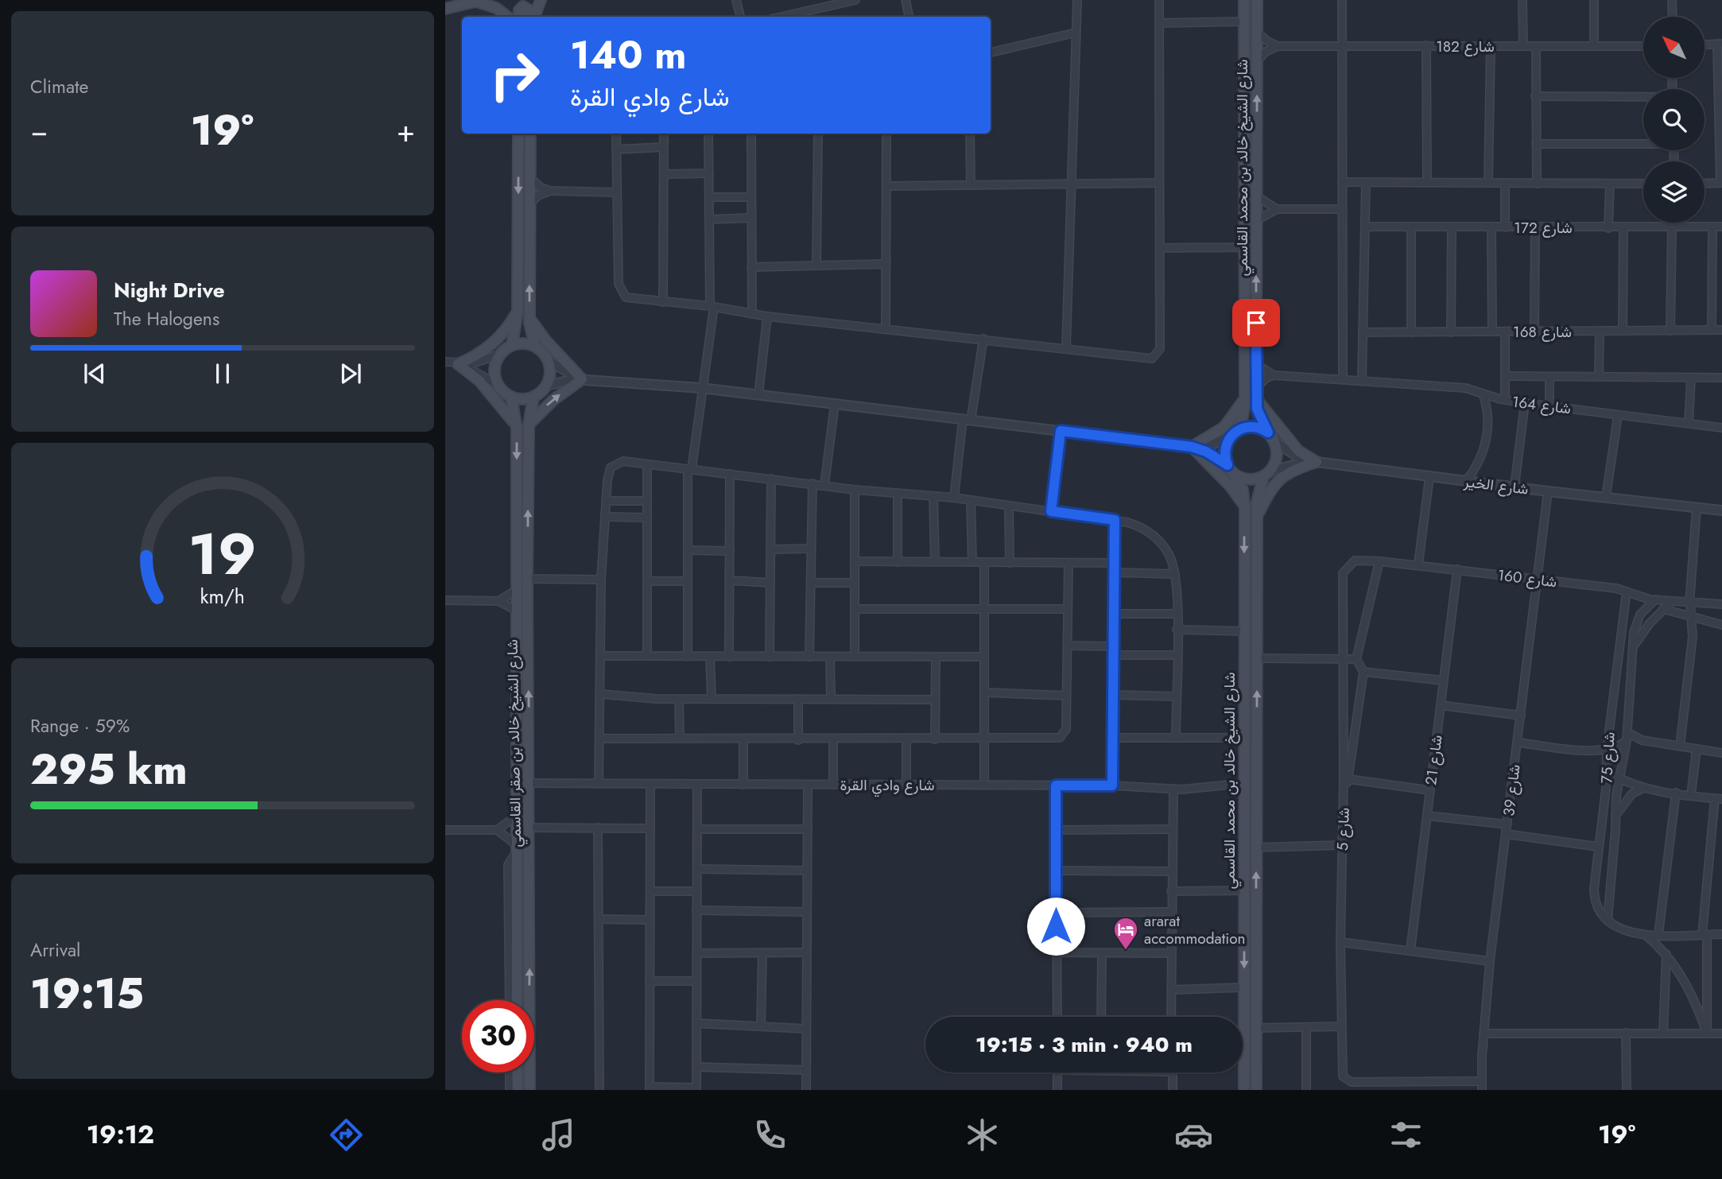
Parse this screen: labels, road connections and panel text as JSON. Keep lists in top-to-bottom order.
{
  "streets": {
    "main road": ["شارع الشيخ خالد بن محمد القاسمي", "شارع الشيخ خالد بن صقر القاسمي"],
    "street": [
      "شارع 182",
      "شارع 172",
      "شارع 168",
      "شارع 164",
      "شارع الخير",
      "شارع 160",
      "شارع 75",
      "شارع 21",
      "شارع وادي القرة",
      "شارع 39",
      "شارع 5"
    ]
  },
  "crossings": [
    ["شارع الشيخ خالد بن محمد القاسمي", "شارع الخير"],
    ["شارع الشيخ خالد بن محمد القاسمي", "شارع وادي القرة"],
    ["شارع الخير", "شارع 39"],
    ["شارع 160", "شارع 75"],
    ["شارع 160", "شارع 21"],
    ["شارع 160", "شارع 39"],
    ["شارع 160", "شارع 5"],
    ["شارع الشيخ خالد بن صقر القاسمي", "شارع وادي القرة"]
  ],
  "places": {
    "hotel": ["ararat accommodation"]
  },
  "north": "top left",
  "page": {
    "tile": [
      "Climate",
      ["Range · 59%", "295 km"],
      ["Arrival", "19:15"]
    ],
    "turn": ["140 m", "شارع وادي القرة"],
    "heat": ["−", "19°", "+"],
    "song": ["Night Drive", "The Halogens"],
    "limit": "30",
    "trip": "19:15 · 3 min · 940 m",
    "tabs": ["19:12", "19°"],
    "gauge": ["19", "km/h"]
  }
}
